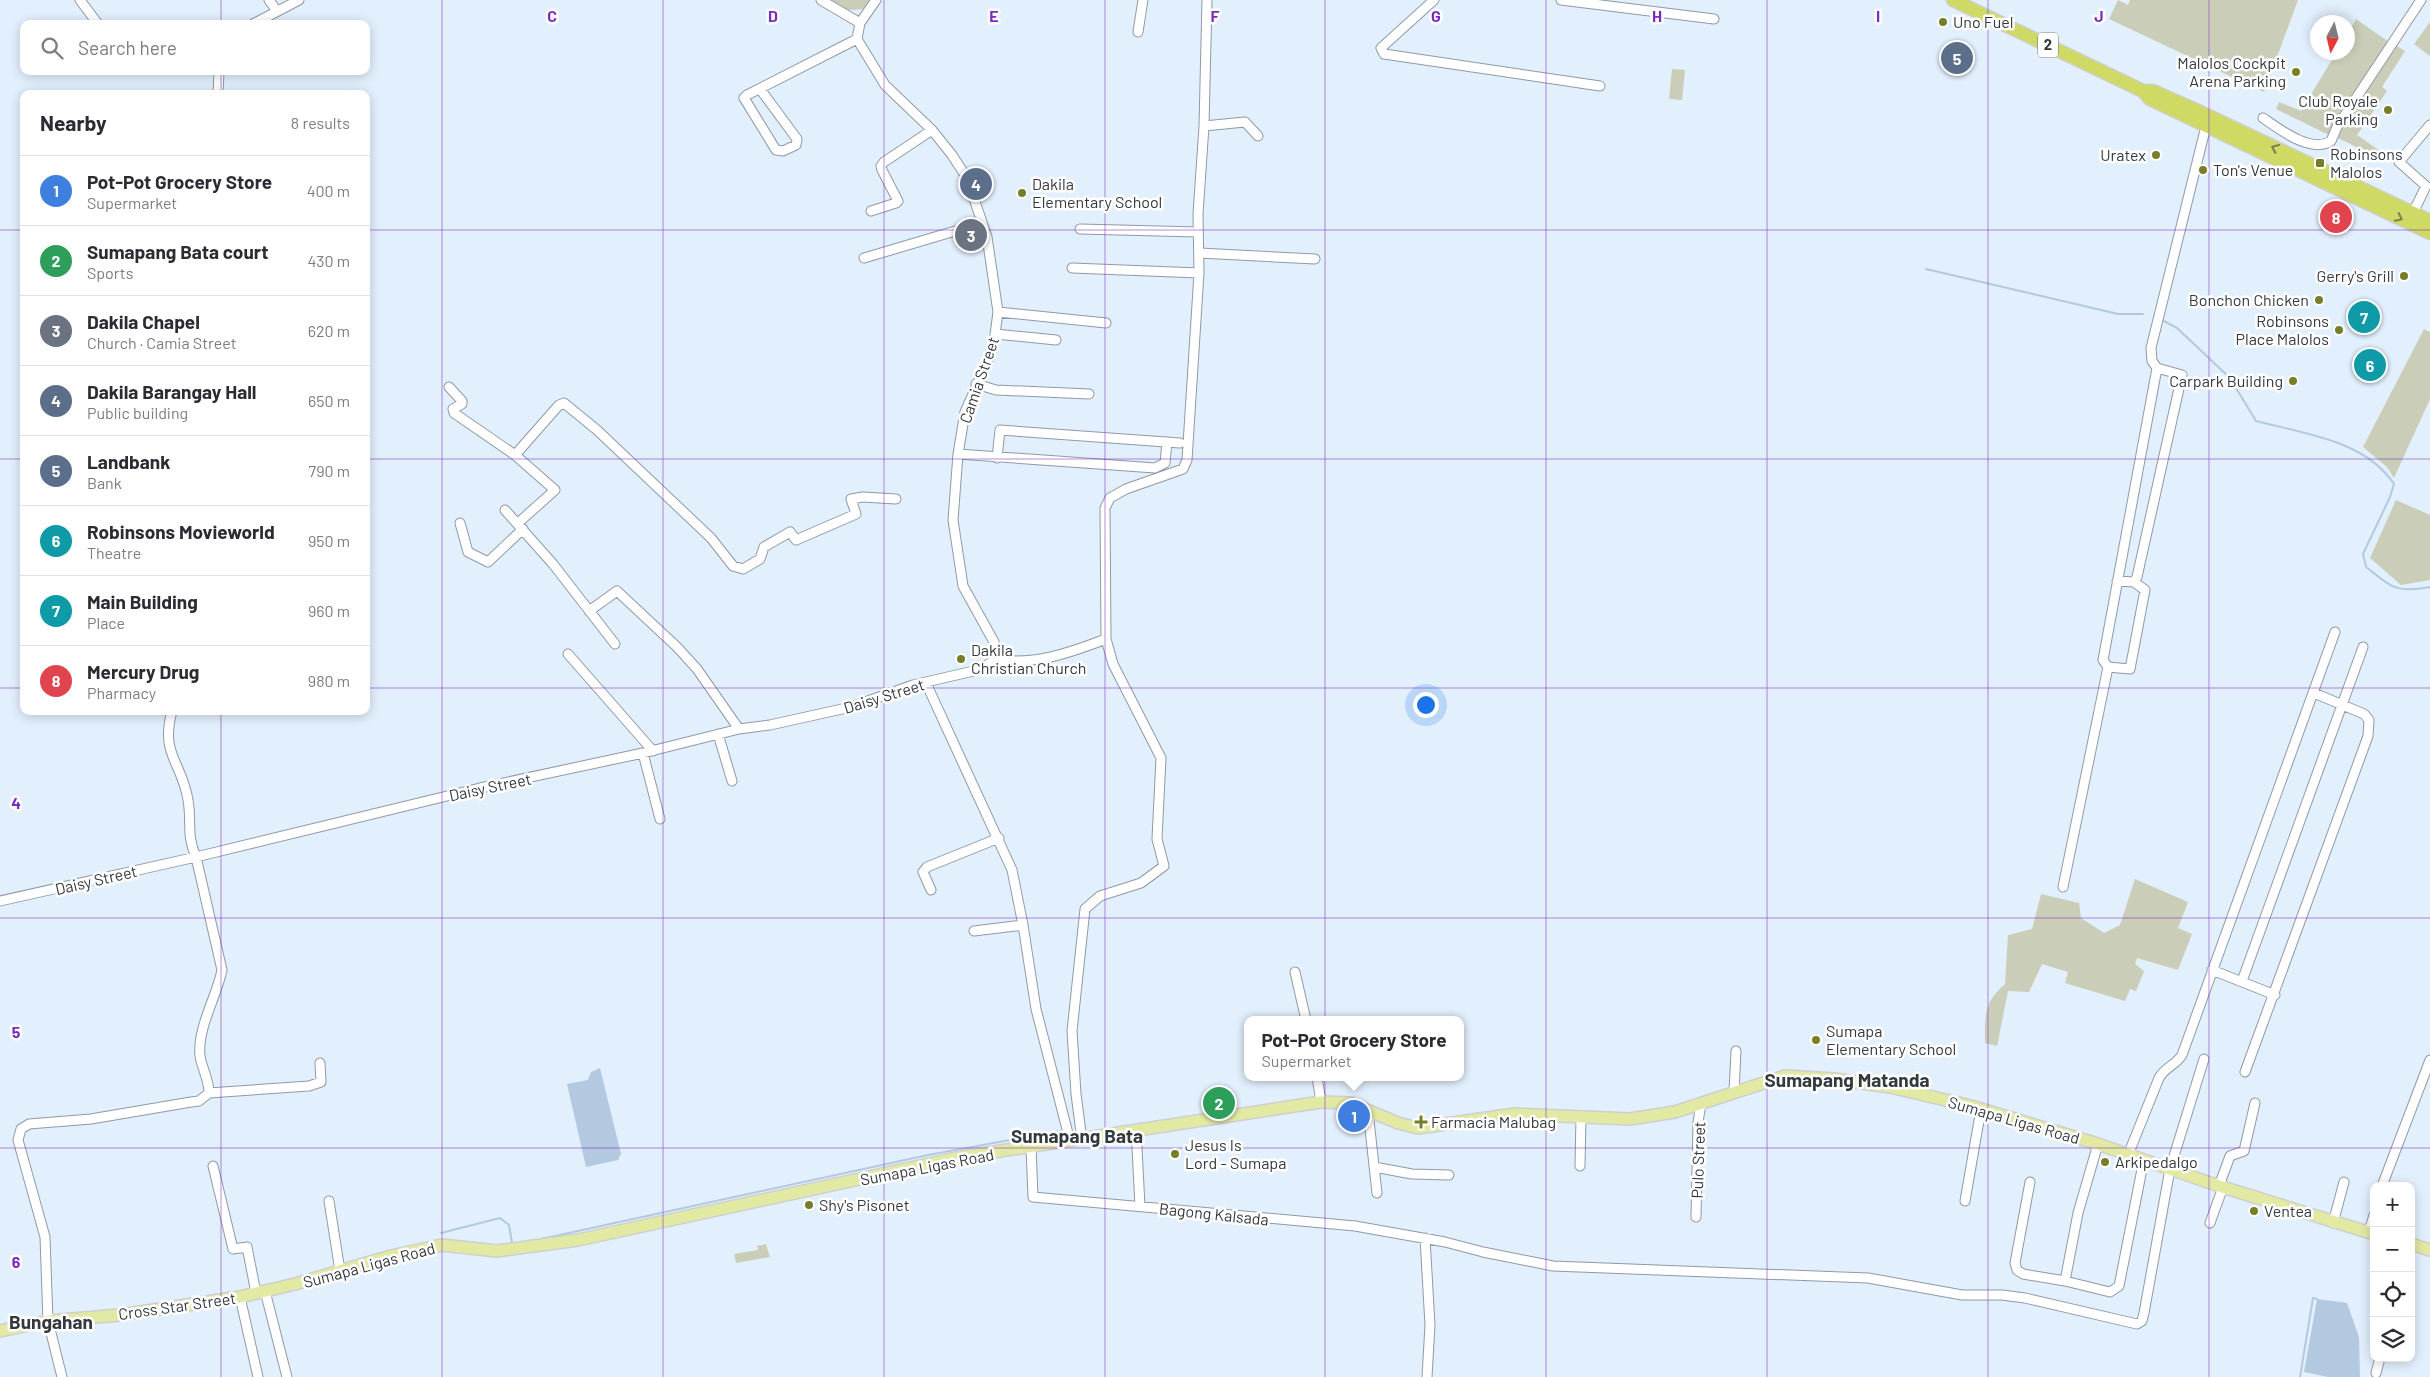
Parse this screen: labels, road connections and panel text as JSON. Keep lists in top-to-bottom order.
{
  "streets": {
    "highway": ["2"],
    "main road": ["Sumapa Ligas Road", "Cross Star Street"],
    "street": [
      "Camia Street",
      "Daisy Street",
      "Pulo Street",
      "Bagong Kalsada"
    ]
  },
  "crossings": [
    ["Camia Street", "Daisy Street"],
    ["Sumapa Ligas Road", "Pulo Street"],
    ["Sumapa Ligas Road", "Bagong Kalsada"],
    ["Sumapa Ligas Road", "Cross Star Street"]
  ],
  "districts": ["Sumapang Matanda", "Sumapang Bata", "Bungahan"],
  "places": {
    "other": [
      "Uno Fuel",
      "Malolos Cockpit Arena Parking",
      "Club Royale Parking",
      "Uratex",
      "Ton's Venue",
      "Dakila Elementary School",
      "Gerry's Grill",
      "Bonchon Chicken",
      "Robinsons Place Malolos",
      "Carpark Building",
      "Dakila Christian Church",
      "Sumapa Elementary School",
      "Jesus Is Lord - Sumapa",
      "Arkipedalgo",
      "Shy's Pisonet",
      "Ventea"
    ],
    "transit": ["Robinsons Malolos"],
    "health": ["Farmacia Malubag"]
  },
  "north": "bottom",
  "page": {
    "search": "Search here",
    "pins": [
      "5",
      "4",
      "8",
      "3",
      "7",
      "6",
      "2",
      "1"
    ],
    "heading": ["Nearby", "8 results"],
    "list": [
      {
        "mark": "1",
        "name": "Pot-Pot Grocery Store",
        "note": "Supermarket",
        "value": "400 m"
      },
      {
        "mark": "2",
        "name": "Sumapang Bata court",
        "note": "Sports",
        "value": "430 m"
      },
      {
        "mark": "3",
        "name": "Dakila Chapel",
        "note": "Church · Camia Street",
        "value": "620 m"
      },
      {
        "mark": "4",
        "name": "Dakila Barangay Hall",
        "note": "Public building",
        "value": "650 m"
      },
      {
        "mark": "5",
        "name": "Landbank",
        "note": "Bank",
        "value": "790 m"
      },
      {
        "mark": "6",
        "name": "Robinsons Movieworld",
        "note": "Theatre",
        "value": "950 m"
      },
      {
        "mark": "7",
        "name": "Main Building",
        "note": "Place",
        "value": "960 m"
      },
      {
        "mark": "8",
        "name": "Mercury Drug",
        "note": "Pharmacy",
        "value": "980 m"
      }
    ],
    "popup": ["Pot-Pot Grocery Store", "Supermarket"],
    "map_buttons": ["+", "−"]
  },
  "grid": {
    "columns": [
      "C",
      "D",
      "E",
      "F",
      "G",
      "H",
      "I",
      "J"
    ],
    "rows": ["4", "5", "6"]
  }
}
